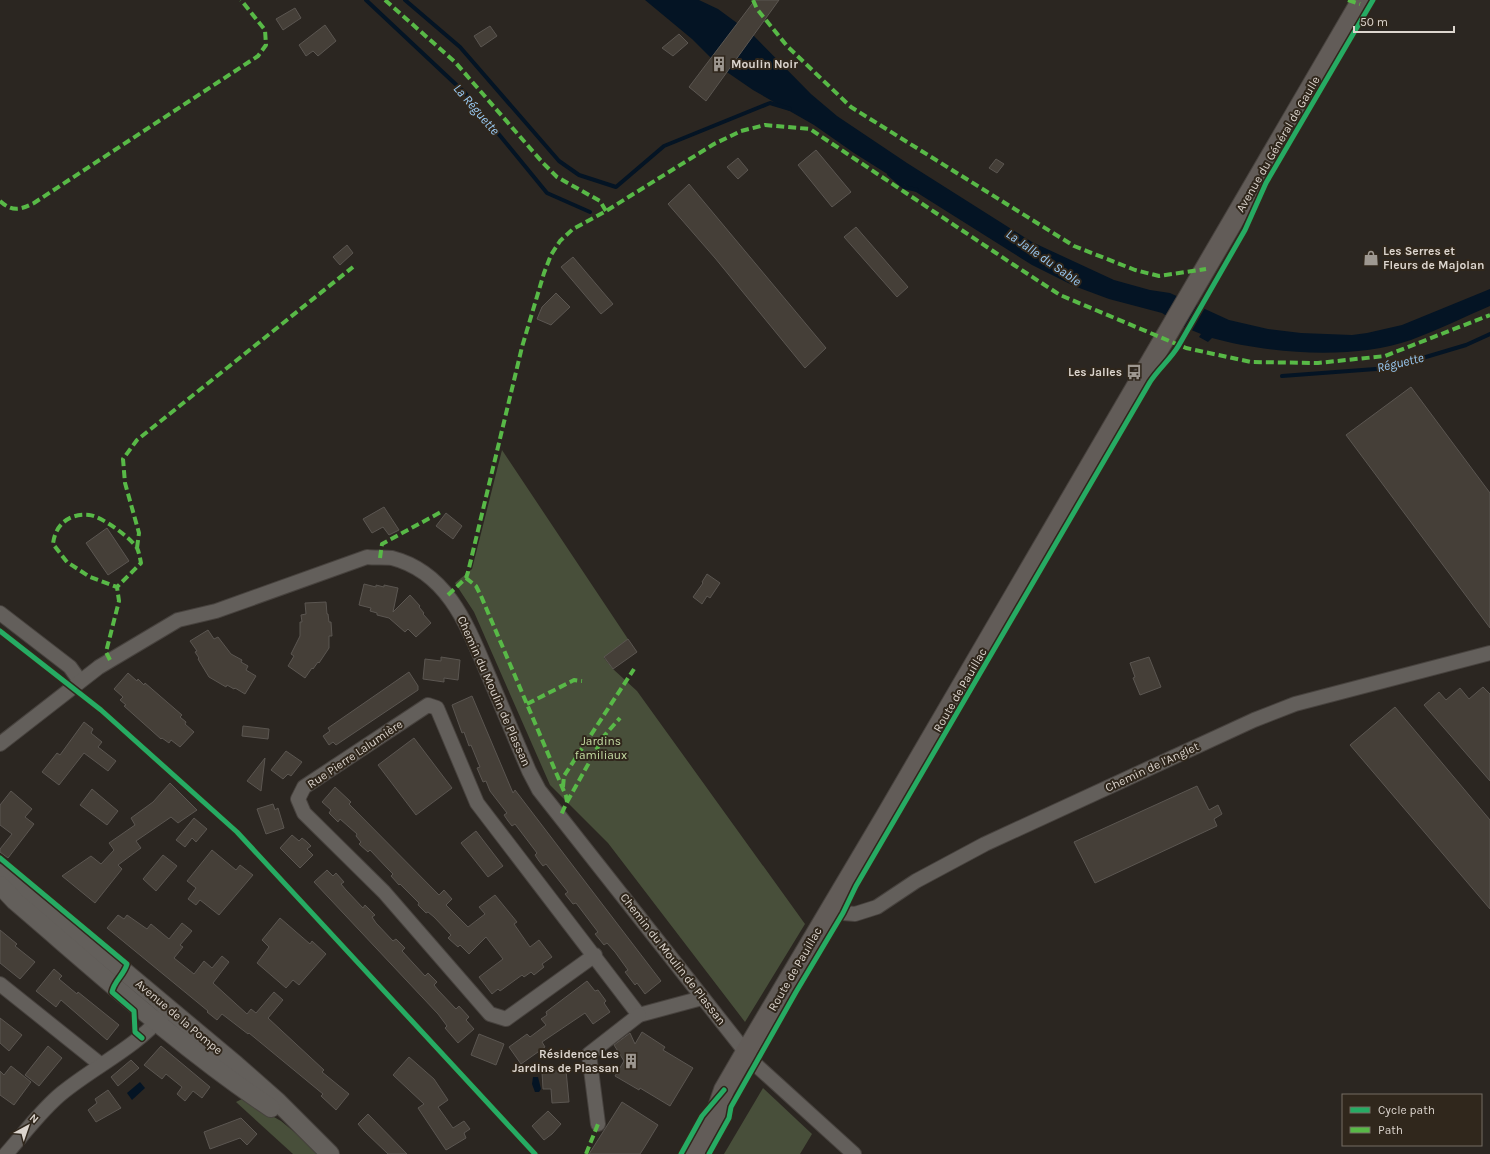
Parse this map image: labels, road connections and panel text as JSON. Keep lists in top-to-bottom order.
{
  "streets": {
    "main road": ["Avenue du Général de Gaulle", "Route de Pauillac"],
    "street": [
      "Chemin du Moulin de Plassan",
      "Rue Pierre Lalumière",
      "Chemin de l'Anglet",
      "Avenue de la Pompe"
    ]
  },
  "crossings": [
    ["Avenue du Général de Gaulle", "Route de Pauillac"],
    ["Route de Pauillac", "Chemin du Moulin de Plassan"],
    ["Route de Pauillac", "Chemin de l'Anglet"]
  ],
  "water": ["La Réguette", "La Jalle du Sable", "Réguette"],
  "parks": ["Jardins familiaux"],
  "places": {
    "building": ["Moulin Noir", "Résidence Les Jardins de Plassan"],
    "shop": ["Les Serres et Fleurs de Majolan"],
    "bus stop": ["Les Jalles"]
  },
  "legend": ["Cycle path", "Path"],
  "scale_bar": "50 m",
  "north": "top right"
}
